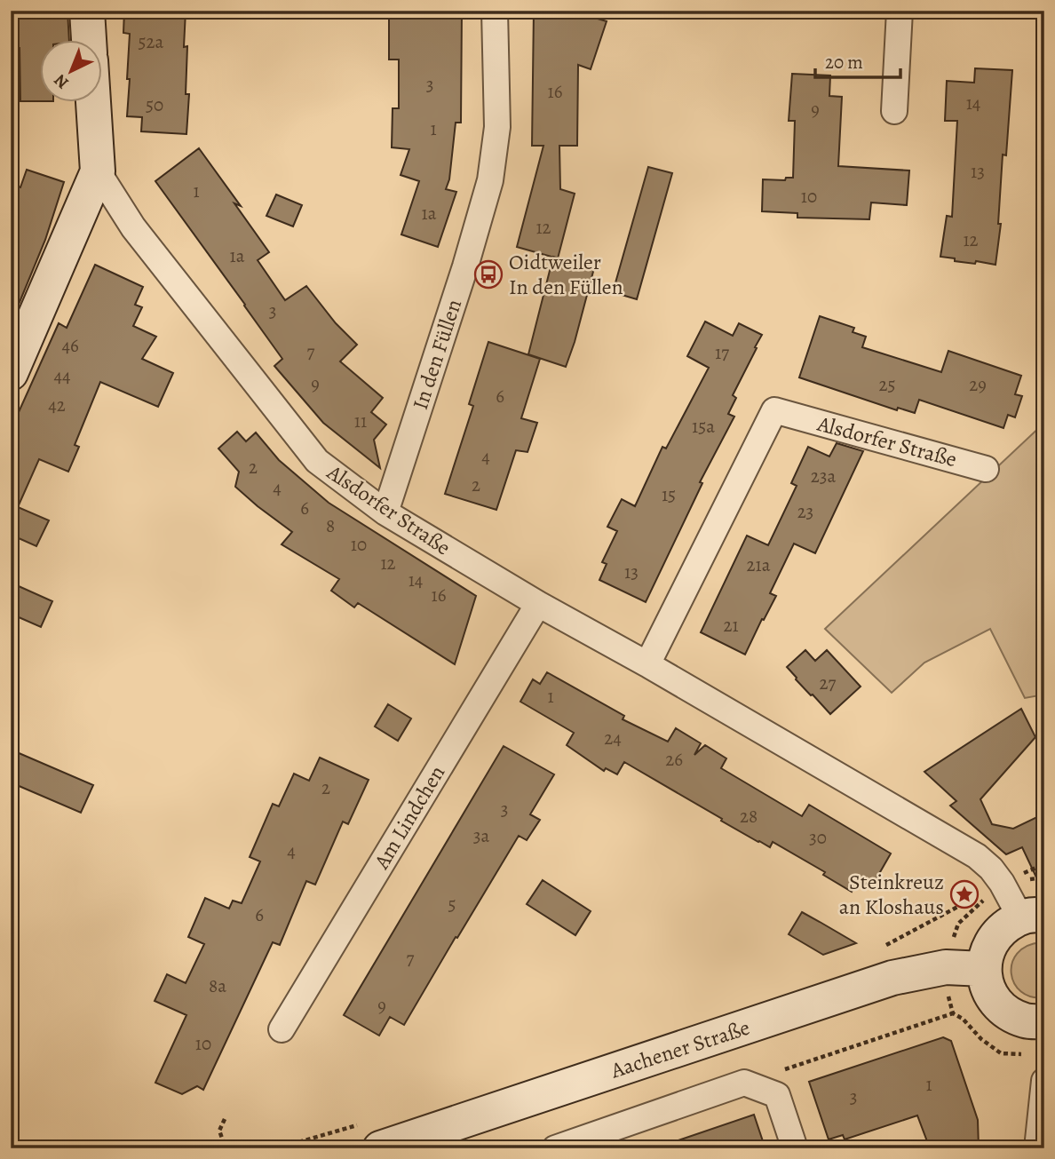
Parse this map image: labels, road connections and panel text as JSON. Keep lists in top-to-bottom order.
{
  "streets": {
    "main road": ["Aachener Straße"],
    "street": ["In den Füllen", "Alsdorfer Straße", "Am Lindchen"]
  },
  "crossings": [
    ["In den Füllen", "Alsdorfer Straße"],
    ["Alsdorfer Straße", "Am Lindchen"]
  ],
  "places": {
    "bus stop": ["Oidtweiler In den Füllen"],
    "place": ["Steinkreuz an Kloshaus"]
  },
  "house_numbers": [
    "52a",
    "3",
    "16",
    "14",
    "50",
    "9",
    "1",
    "13",
    "1",
    "10",
    "1a",
    "12",
    "12",
    "1a",
    "3",
    "46",
    "7",
    "17",
    "44",
    "9",
    "25",
    "29",
    "6",
    "42",
    "11",
    "15a",
    "4",
    "2",
    "23a",
    "2",
    "4",
    "15",
    "6",
    "23",
    "8",
    "10",
    "12",
    "21a",
    "13",
    "14",
    "16",
    "21",
    "27",
    "1",
    "24",
    "26",
    "2",
    "3",
    "28",
    "3a",
    "30",
    "4",
    "5",
    "6",
    "7",
    "8a",
    "9",
    "10",
    "1",
    "3"
  ],
  "scale_bar": "20 m",
  "north": "bottom left"
}
